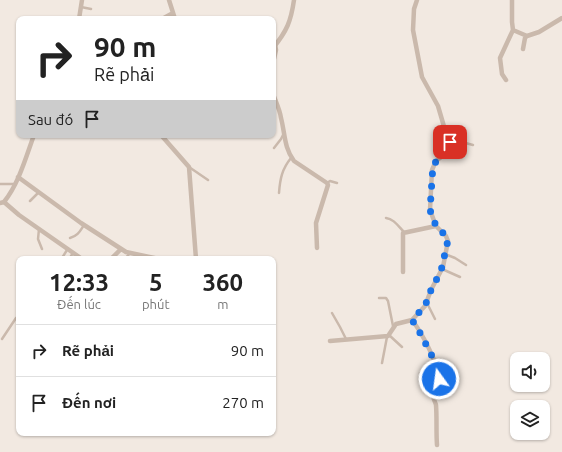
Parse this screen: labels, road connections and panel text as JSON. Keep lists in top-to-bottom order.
{
  "page": {
    "turn": ["90 m", "Rẽ phải"],
    "then": "Sau đó",
    "eta": [
      "12:33",
      "Đến lúc",
      "5",
      "phút",
      "360",
      "m"
    ],
    "list": [
      {
        "name": "Rẽ phải",
        "value": "90 m"
      },
      {
        "name": "Đến nơi",
        "value": "270 m"
      }
    ]
  }
}
